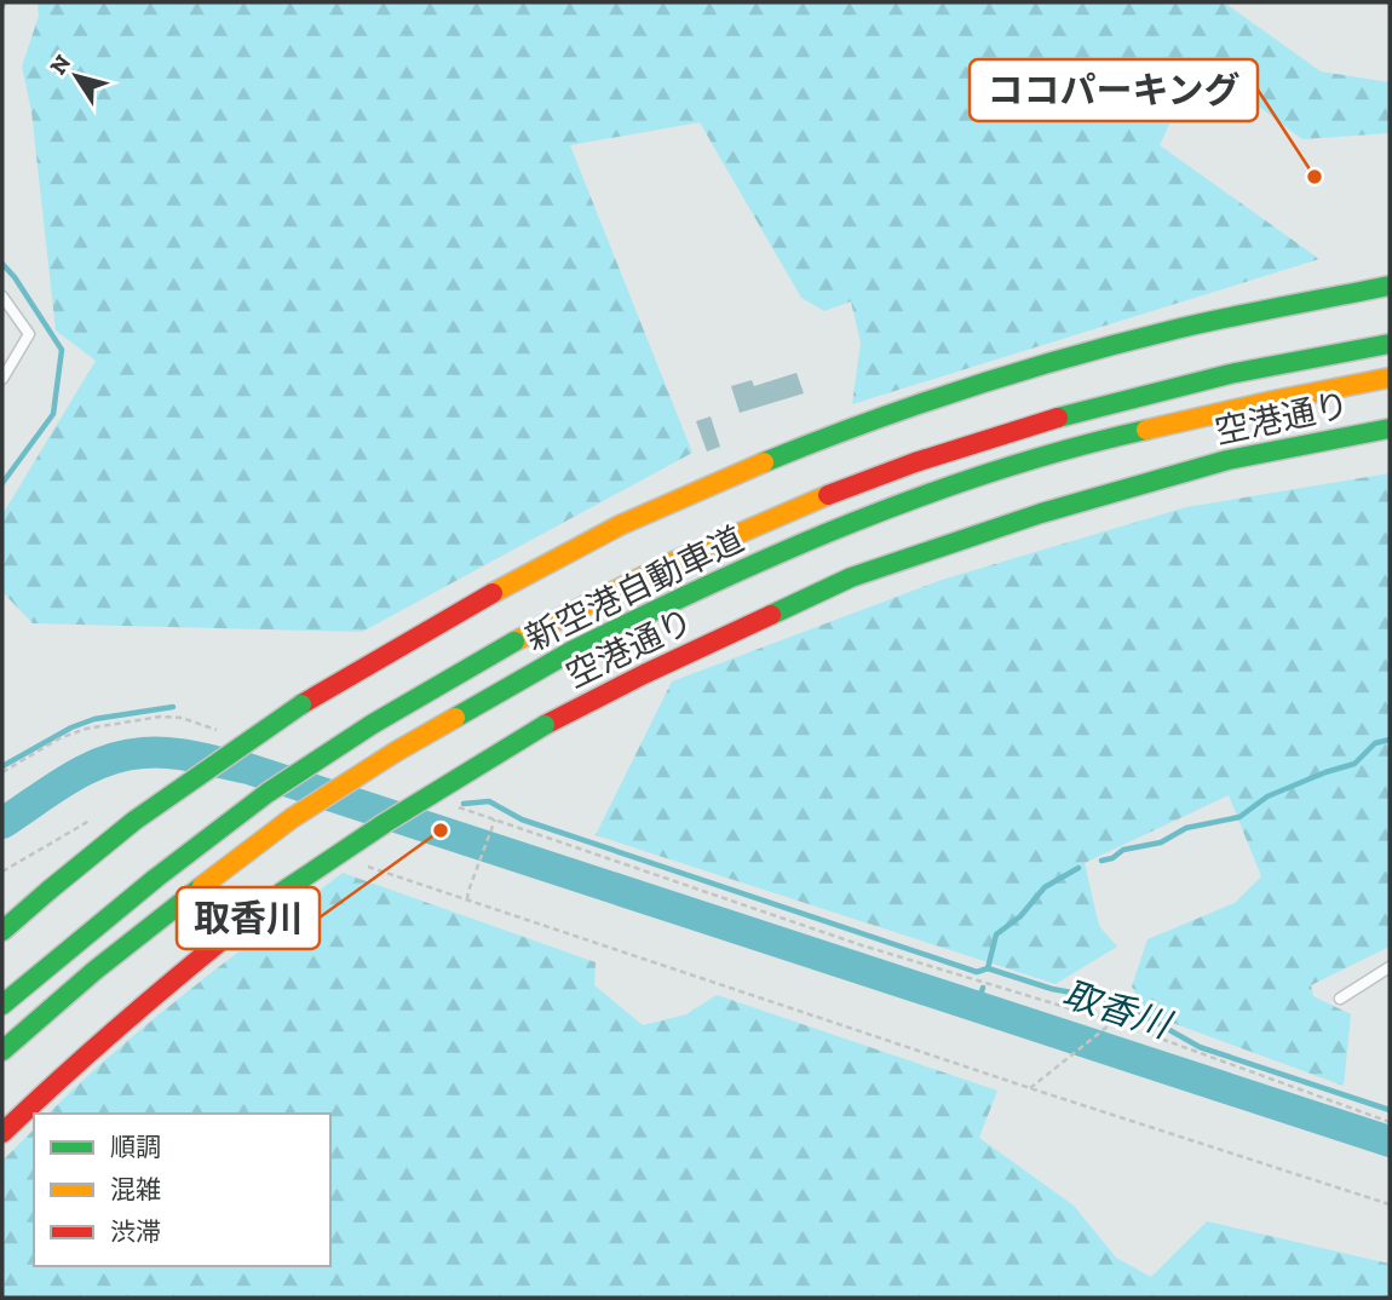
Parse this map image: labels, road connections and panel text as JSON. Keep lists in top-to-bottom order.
{
  "streets": {
    "highway": ["空港通り", "新空港自動車道"]
  },
  "water": ["取香川"],
  "places": ["ココパーキング", "取香川"],
  "legend": ["順調", "混雑", "渋滞"],
  "north": "top left"
}
